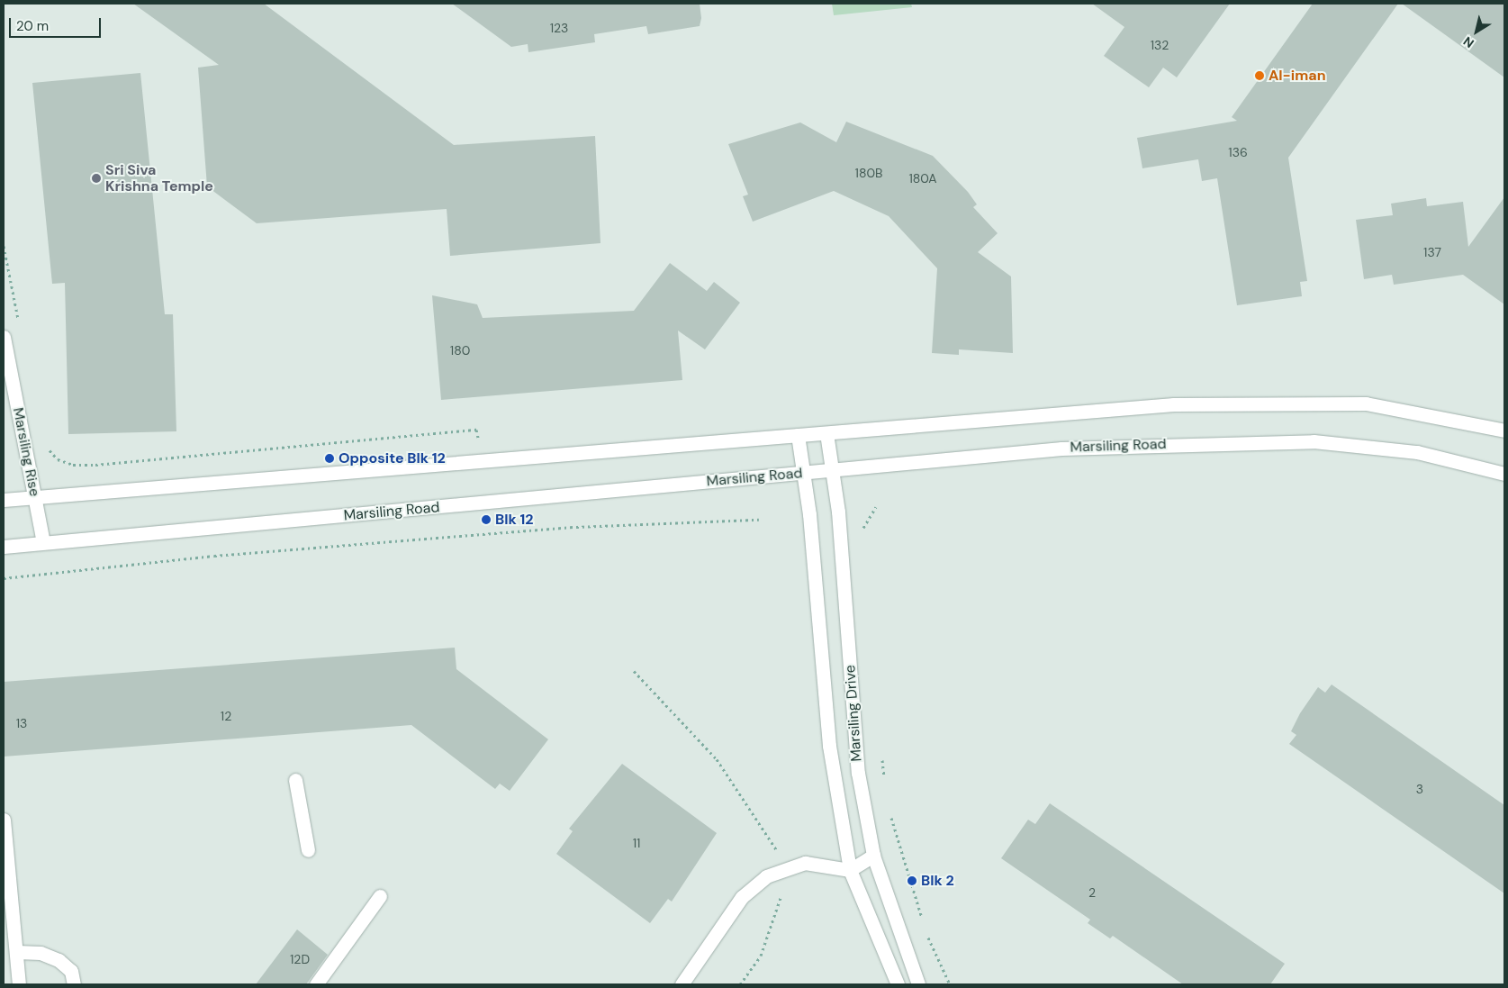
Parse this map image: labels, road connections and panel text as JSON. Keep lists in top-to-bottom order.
{
  "streets": {
    "street": ["Marsiling Road", "Marsiling Rise", "Marsiling Drive"]
  },
  "crossings": [
    ["Marsiling Road", "Marsiling Rise"],
    ["Marsiling Road", "Marsiling Drive"]
  ],
  "places": [
    "Al-iman",
    "Sri Siva Krishna Temple",
    "Opposite Blk 12",
    "Blk 12",
    "Blk 2"
  ],
  "house_numbers": [
    "123",
    "132",
    "136",
    "180B",
    "180A",
    "137",
    "180",
    "12",
    "13",
    "3",
    "11",
    "2",
    "12D"
  ],
  "scale_bar": "20 m",
  "north": "bottom left"
}
